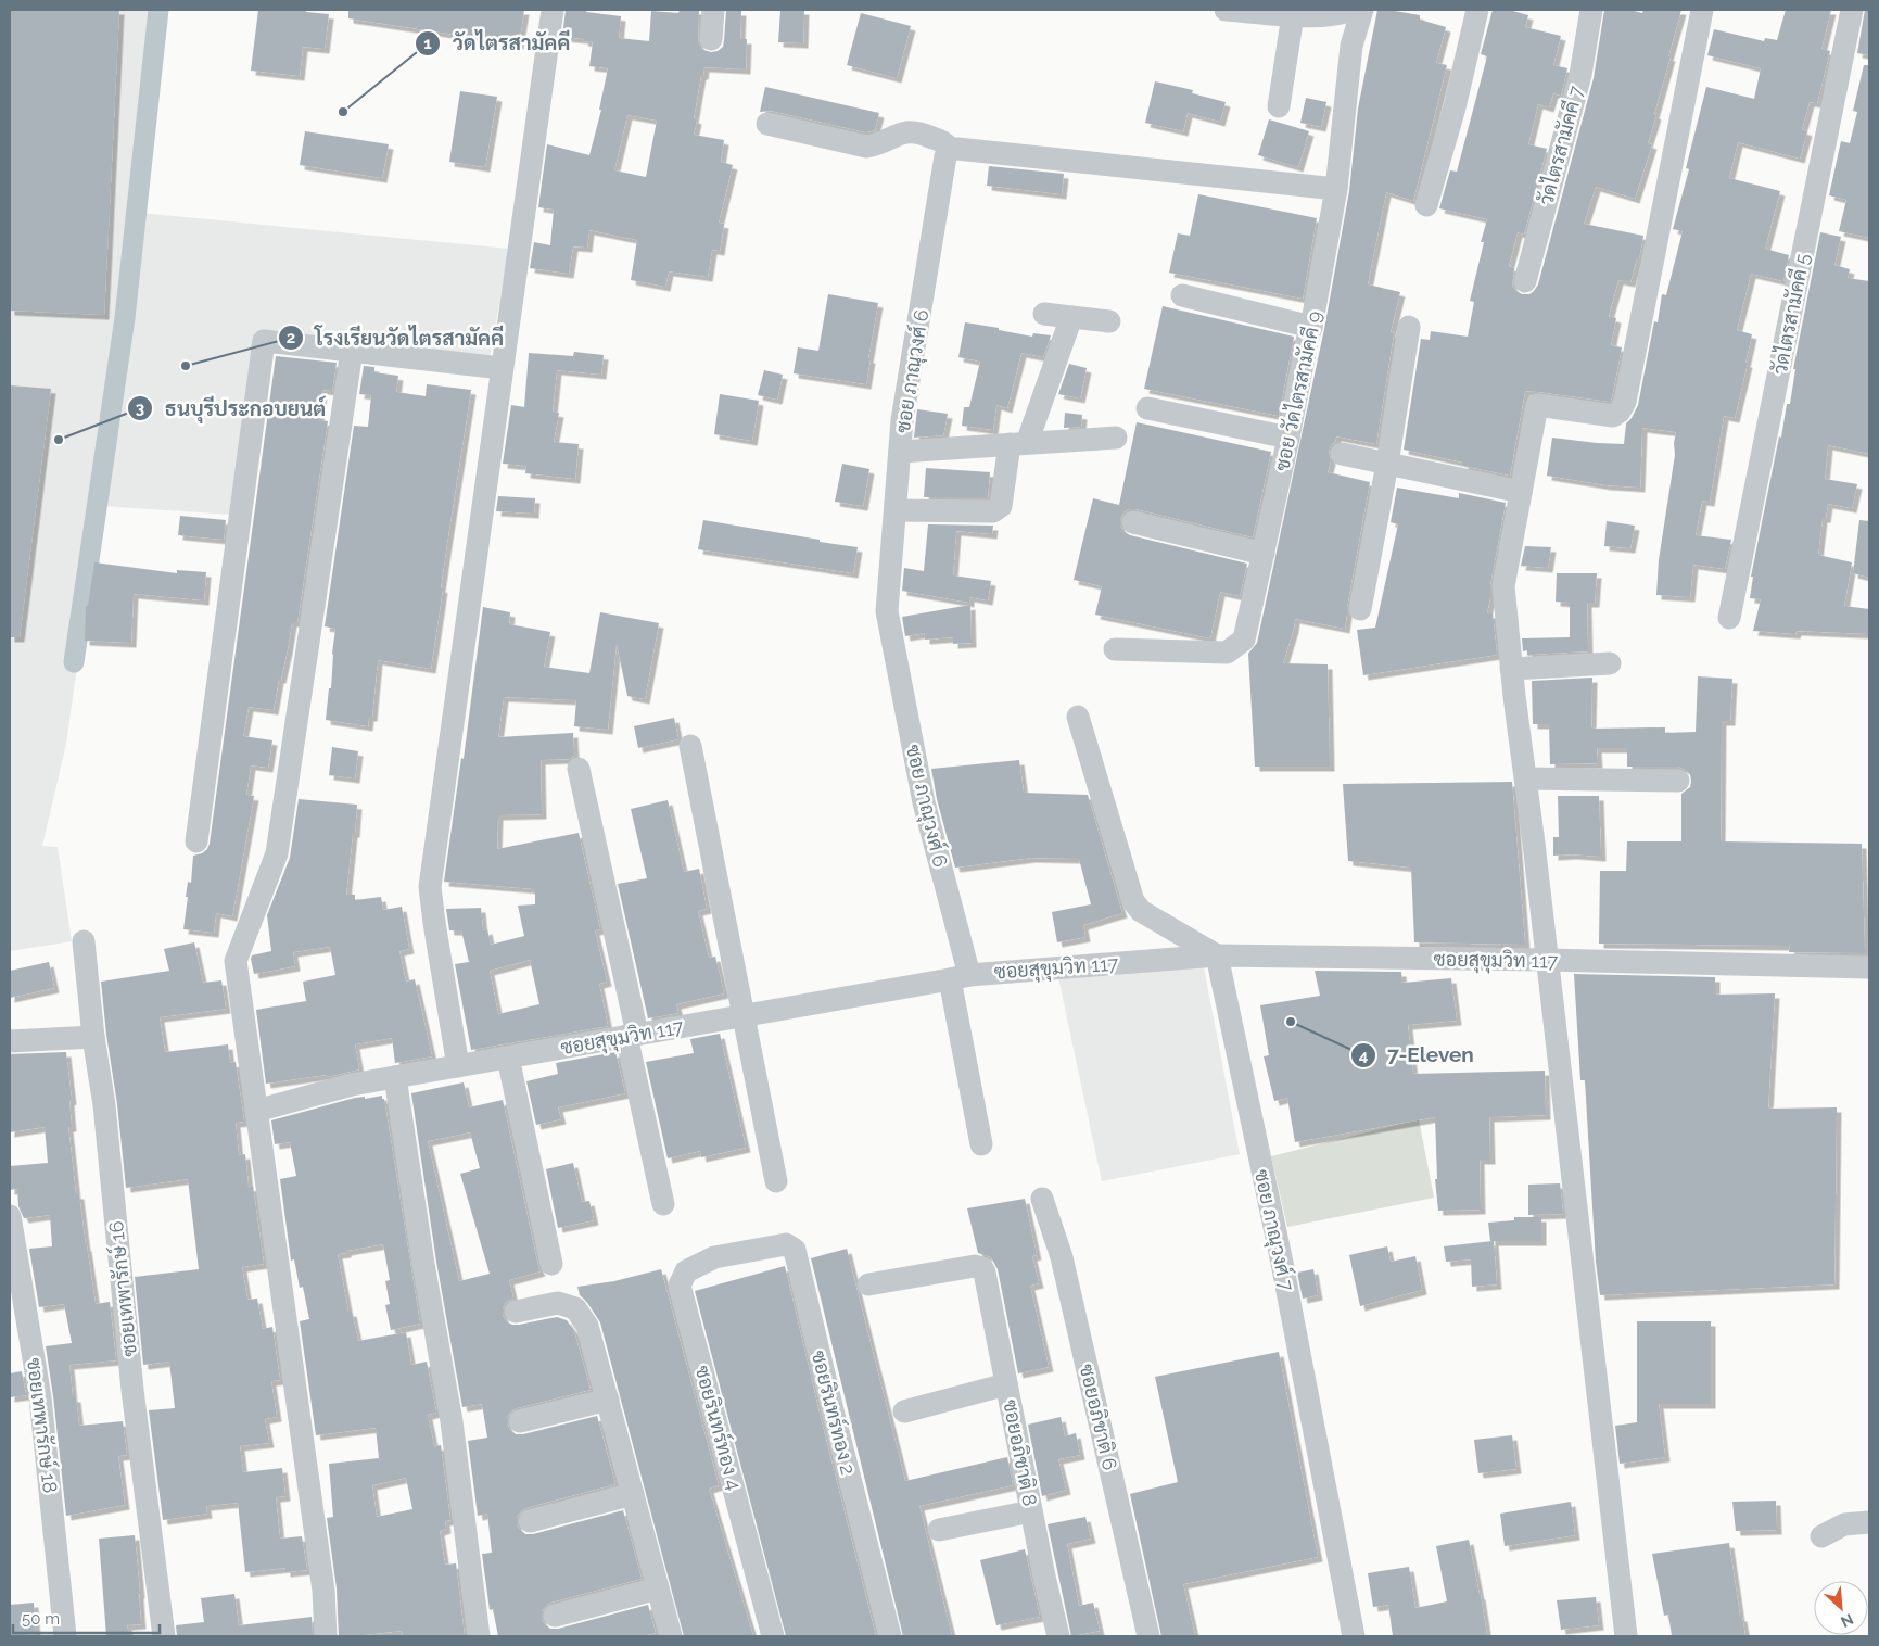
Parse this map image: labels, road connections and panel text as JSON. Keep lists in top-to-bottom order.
{
  "streets": {
    "street": [
      "วัดไตรสามัคคี 7",
      "วัดไตรสามัคคี 5",
      "ซอย ภาณุวงศ์ 6",
      "ซอย วัดไตรสามัคคี 9",
      "ซอยสุขุมวิท 117",
      "ซอย ภาณุวงศ์ 7",
      "ซอยเทพารักษ์ 16",
      "ซอยรินทร์ทอง 2",
      "ซอยอภิชาติ 6",
      "ซอยเทพารักษ์ 18",
      "ซอยรินทร์ทอง 4",
      "ซอยอภิชาติ 8"
    ]
  },
  "crossings": [
    ["ซอย ภาณุวงศ์ 6", "ซอยสุขุมวิท 117"],
    ["ซอยสุขุมวิท 117", "ซอย ภาณุวงศ์ 7"],
    ["ซอยรินทร์ทอง 2", "ซอยรินทร์ทอง 4"]
  ],
  "places": [
    "วัดไตรสามัคคี",
    "โรงเรียนวัดไตรสามัคคี",
    "ธนบุรีประกอบยนต์",
    "7-Eleven"
  ],
  "scale_bar": "50 m",
  "north": "bottom right"
}
